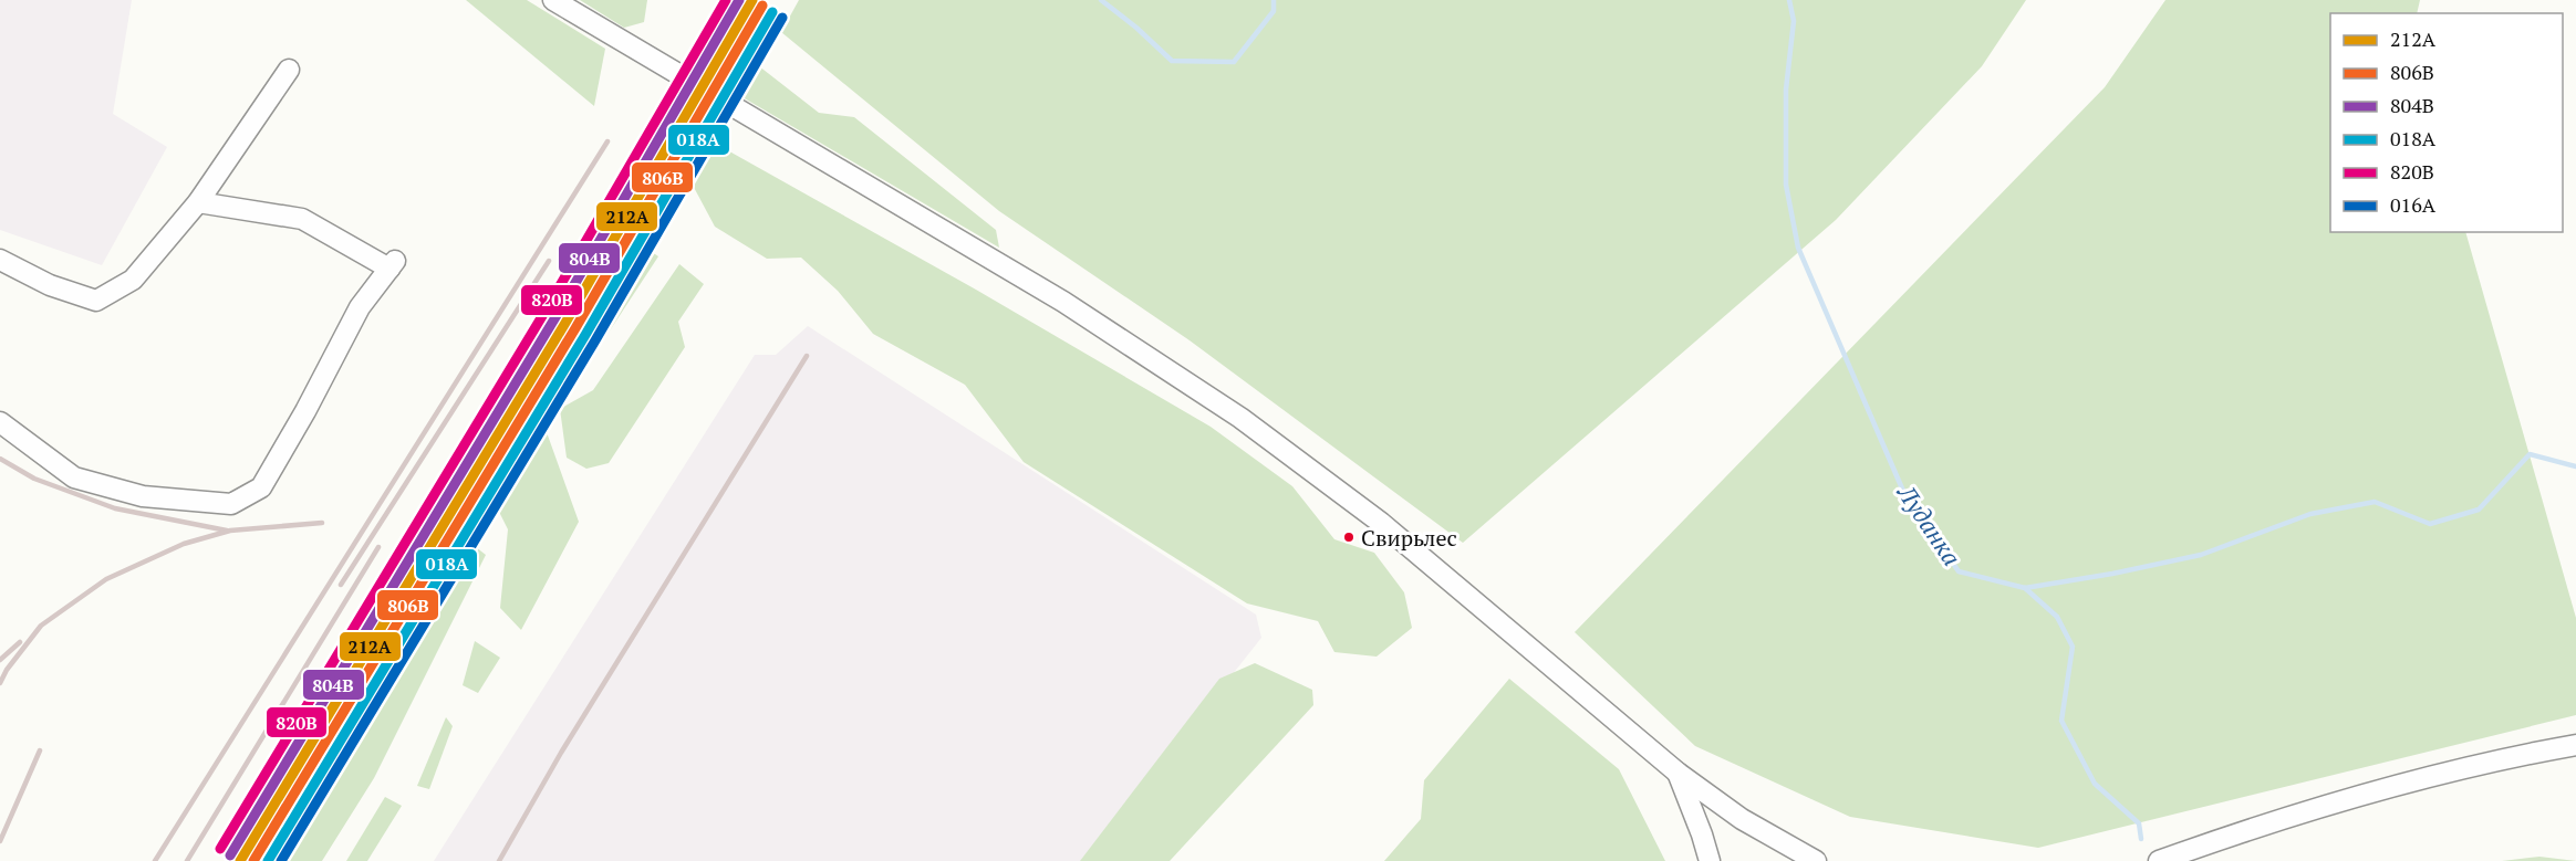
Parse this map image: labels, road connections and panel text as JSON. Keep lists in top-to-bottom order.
{
  "water": ["Луданка"],
  "places": ["Свирьлес"],
  "lines": [
    "transit line 212А",
    "transit line 804В",
    "transit line 820В",
    "transit line 806В",
    "transit line 018А",
    "transit line 016А"
  ],
  "legend": [
    "212А",
    "806В",
    "804В",
    "018А",
    "820В",
    "016А"
  ]
}
